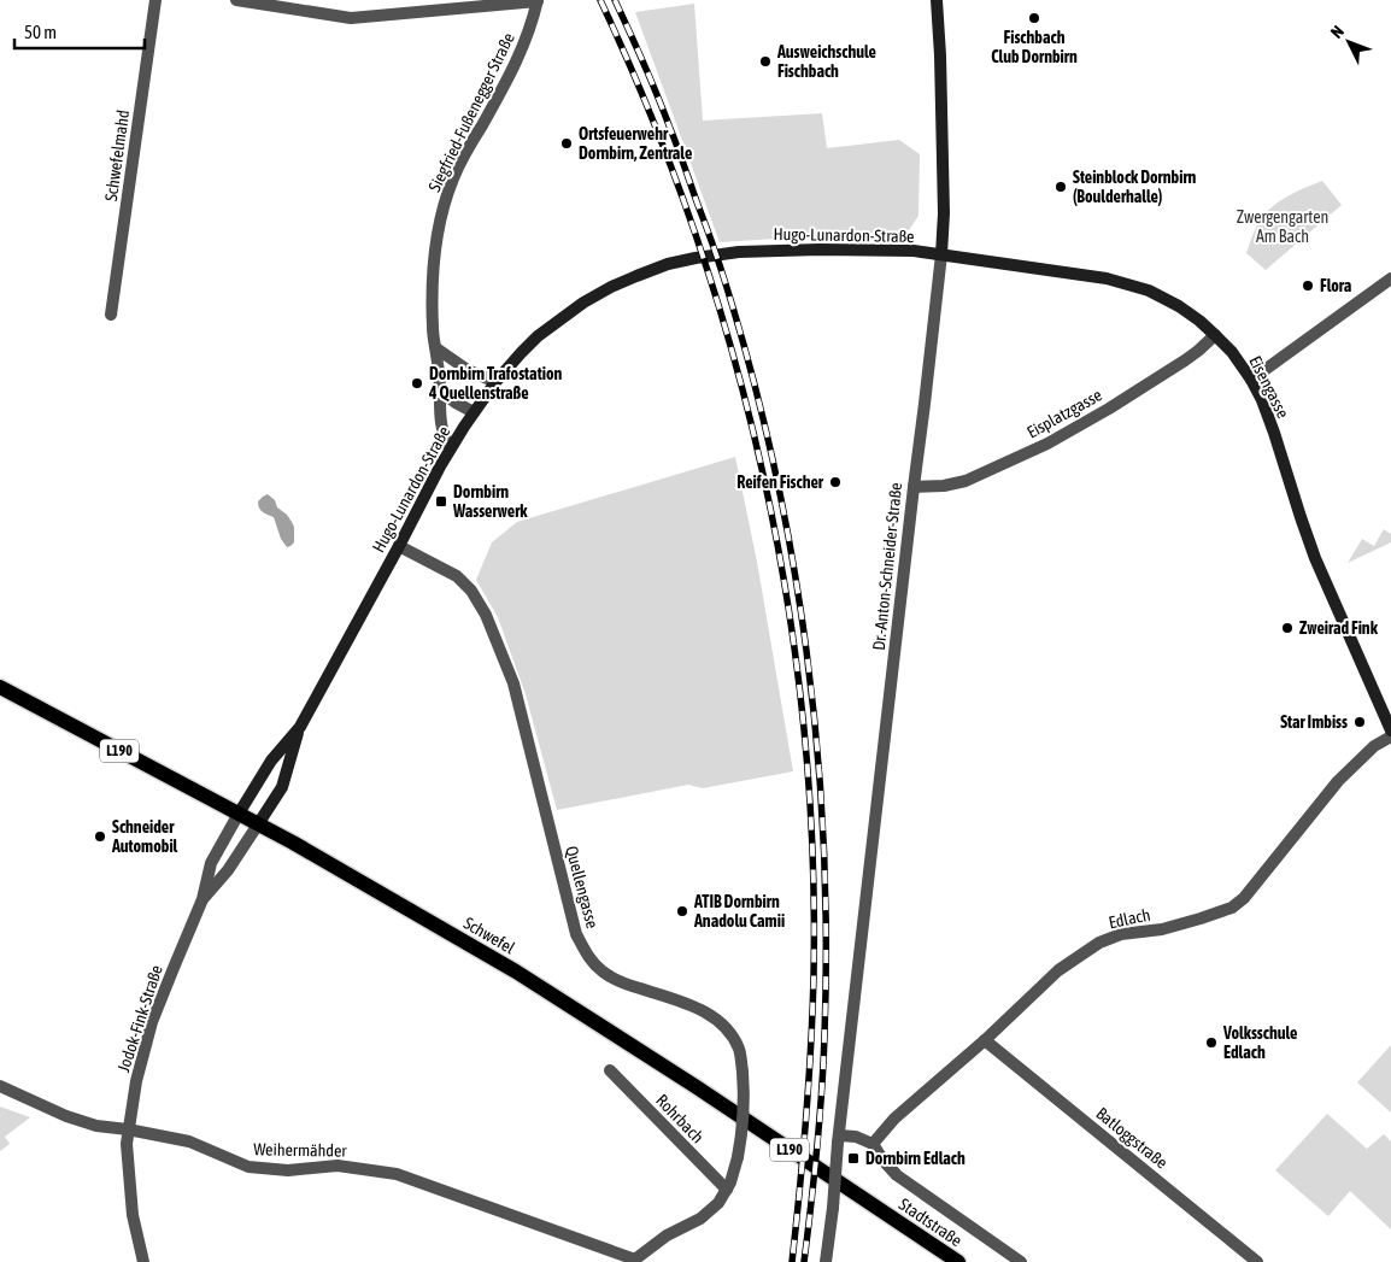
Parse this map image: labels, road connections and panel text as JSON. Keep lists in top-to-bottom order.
{
  "streets": {
    "main road": [
      "Hugo-Lunardon-Straße",
      "Eisengasse",
      "Dr.-Anton-Schneider-Straße",
      "L190",
      "Schwefel",
      "Stadtstraße"
    ],
    "street": [
      "Siegfried-Fußenegger Straße",
      "Schwefelmahd",
      "Eisplatzgasse",
      "Quellengasse",
      "Edlach",
      "Jodok-Fink-Straße",
      "Rohrbach",
      "Batloggstraße",
      "Weihermähder"
    ]
  },
  "crossings": [
    ["Siegfried-Fußenegger Straße", "Hugo-Lunardon-Straße"],
    ["Hugo-Lunardon-Straße", "Eisengasse"],
    ["Hugo-Lunardon-Straße", "Dr.-Anton-Schneider-Straße"],
    ["Hugo-Lunardon-Straße", "L190"],
    ["Hugo-Lunardon-Straße", "Quellengasse"],
    ["Hugo-Lunardon-Straße", "Schwefel"],
    ["Hugo-Lunardon-Straße", "Jodok-Fink-Straße"],
    ["Eisengasse", "Eisplatzgasse"],
    ["Eisengasse", "Dr.-Anton-Schneider-Straße"],
    ["Eisplatzgasse", "Dr.-Anton-Schneider-Straße"],
    ["L190", "Schwefel"],
    ["L190", "Jodok-Fink-Straße"],
    ["Quellengasse", "Rohrbach"],
    ["Quellengasse", "Weihermähder"],
    ["Edlach", "Batloggstraße"],
    ["Schwefel", "Jodok-Fink-Straße"],
    ["Schwefel", "Stadtstraße"],
    ["Jodok-Fink-Straße", "Weihermähder"]
  ],
  "parks": ["Zwergengarten Am Bach"],
  "places": {
    "other": [
      "Fischbach Club Dornbirn",
      "Ausweichschule Fischbach",
      "Ortsfeuerwehr Dornbirn, Zentrale",
      "Steinblock Dornbirn (Boulderhalle)",
      "Flora",
      "Dornbirn Trafostation 4 Quellenstraße",
      "Reifen Fischer",
      "Zweirad Fink",
      "Star Imbiss",
      "Schneider Automobil",
      "ATIB Dornbirn Anadolu Camii",
      "Volksschule Edlach"
    ],
    "transit": ["Dornbirn Wasserwerk", "Dornbirn Edlach"]
  },
  "scale_bar": "50 m",
  "north": "top left"
}
